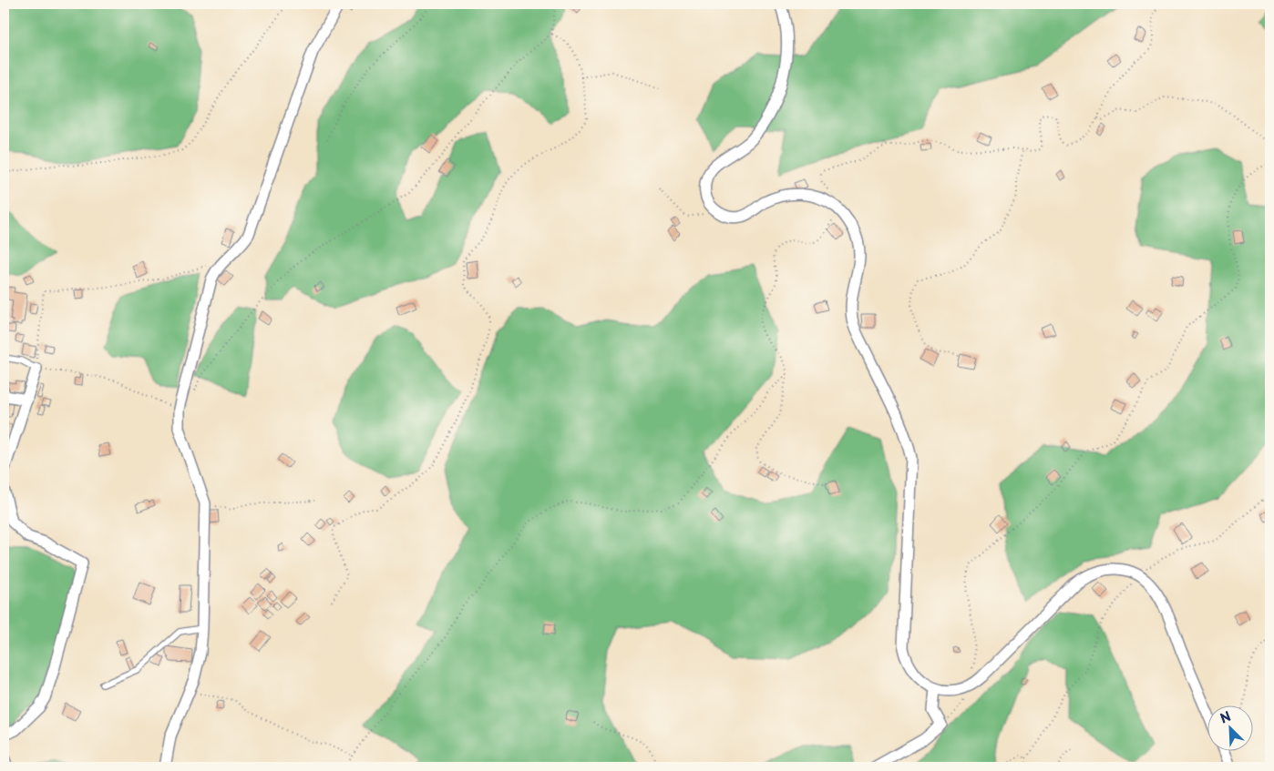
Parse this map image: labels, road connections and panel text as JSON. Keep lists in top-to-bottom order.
{
  "north": "top left"
}
